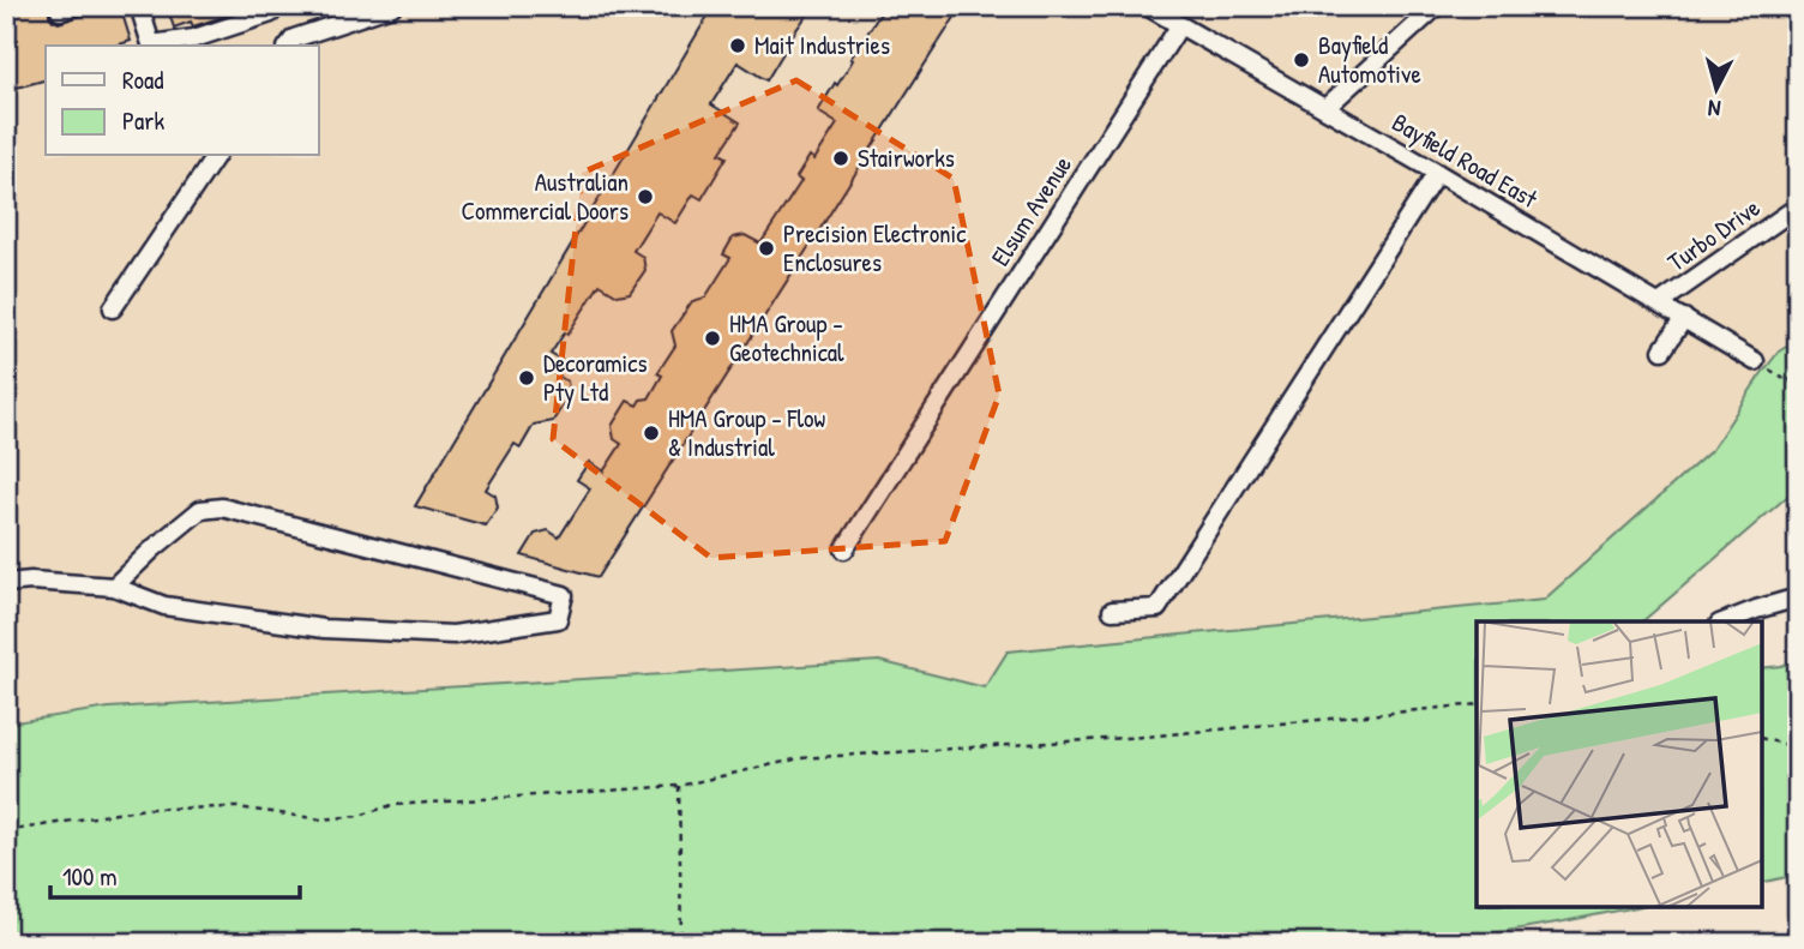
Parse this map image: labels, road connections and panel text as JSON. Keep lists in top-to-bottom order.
{
  "streets": {
    "street": ["Bayfield Road East", "Elsum Avenue", "Turbo Drive"]
  },
  "crossings": [
    ["Bayfield Road East", "Elsum Avenue"],
    ["Bayfield Road East", "Turbo Drive"]
  ],
  "places": [
    "Mait Industries",
    "Bayfield Automotive",
    "Stairworks",
    "Australian Commercial Doors",
    "Precision Electronic Enclosures",
    "HMA Group - Geotechnical",
    "Decoramics Pty Ltd",
    "HMA Group - Flow & Industrial"
  ],
  "legend": ["Road", "Park"],
  "scale_bar": "100 m",
  "north": "bottom"
}
